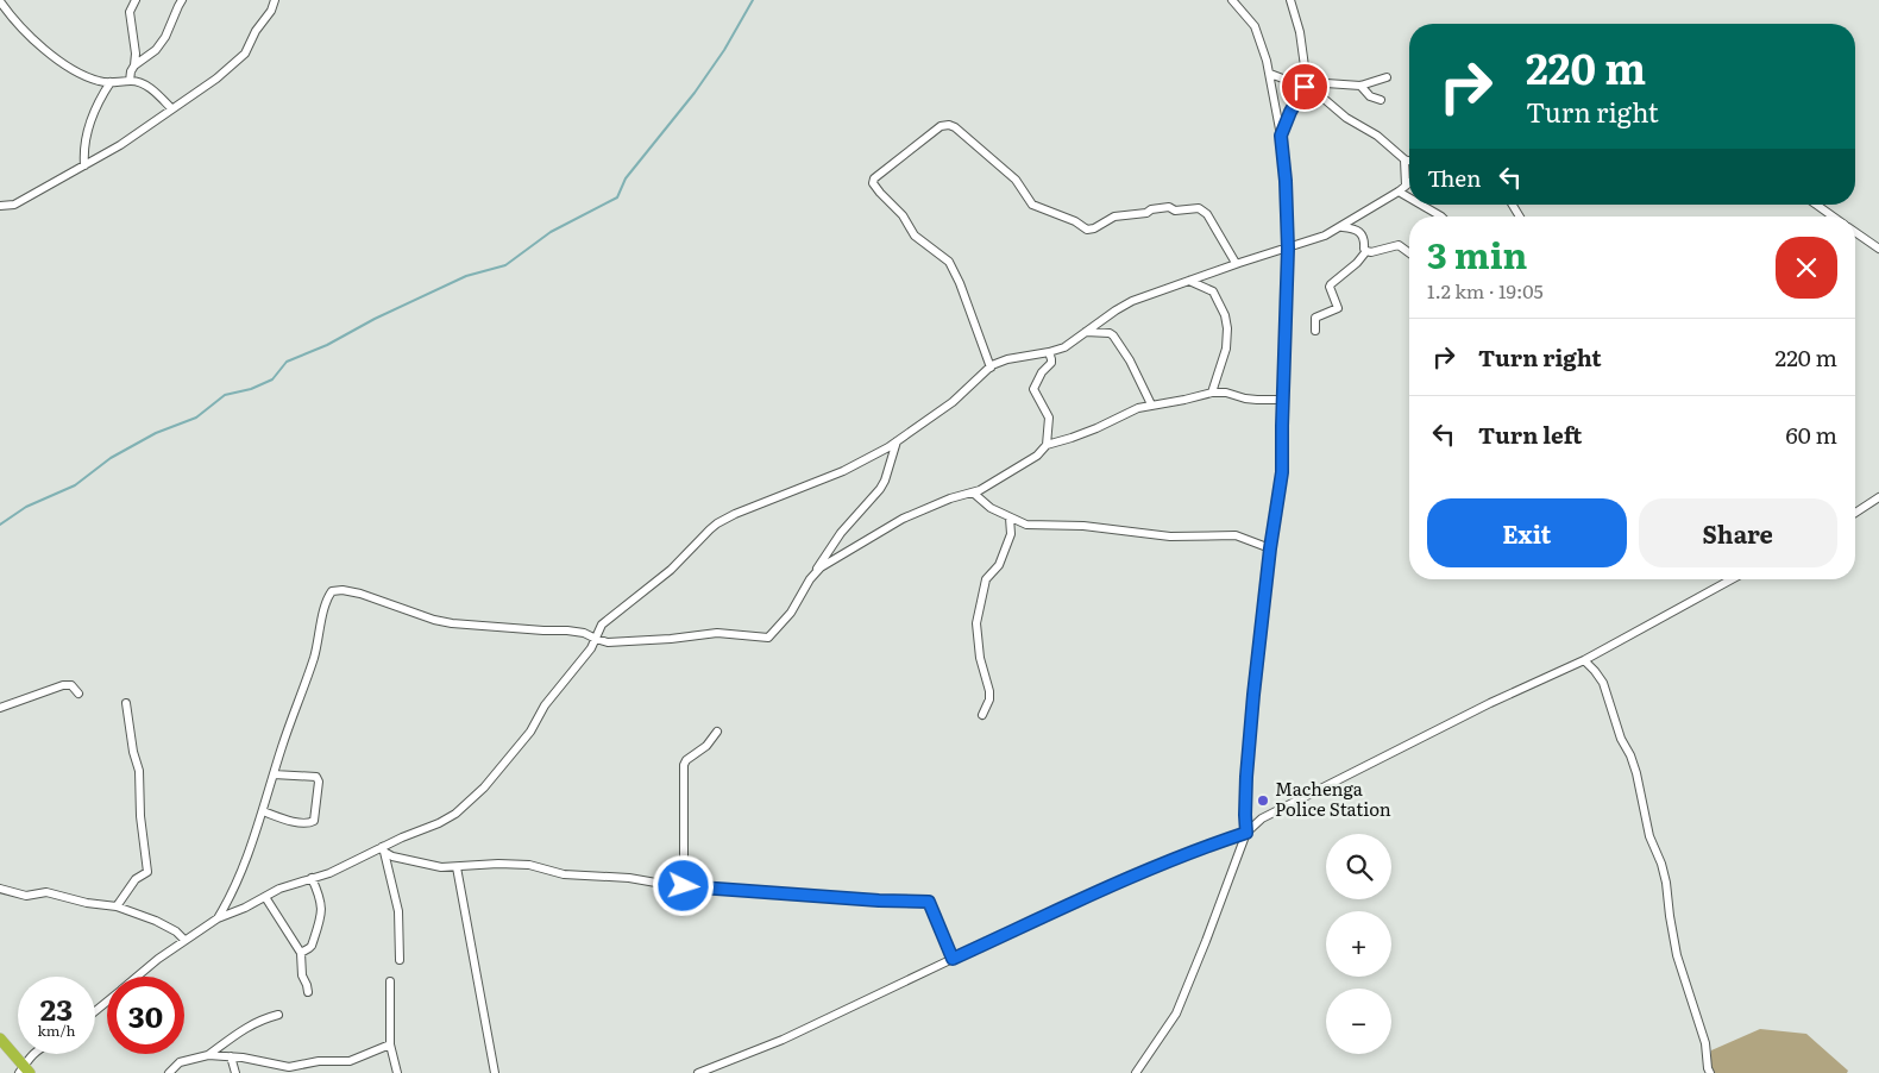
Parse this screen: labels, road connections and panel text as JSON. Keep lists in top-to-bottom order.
{
  "places": ["Machenga Police Station"],
  "page": {
    "turn": ["220 m", "Turn right"],
    "then": "Then",
    "heading": ["3 min", "1.2 km · 19:05"],
    "list": [
      {
        "name": "Turn right",
        "value": "220 m"
      },
      {
        "name": "Turn left",
        "value": "60 m"
      }
    ],
    "buttons": ["Exit", "Share"],
    "map_buttons": ["+", "−"],
    "speed": "23 km/h",
    "limit": "30"
  }
}
